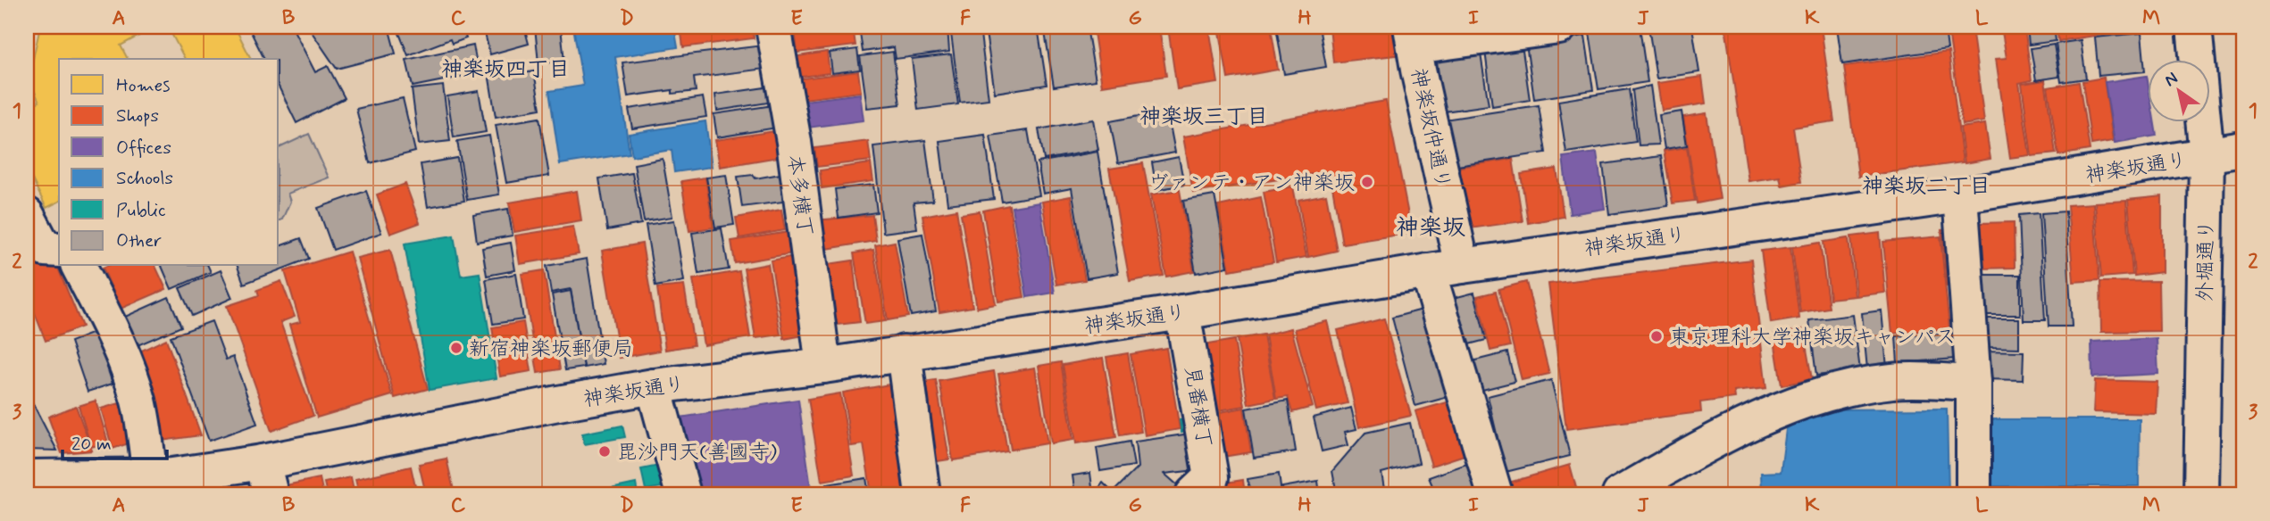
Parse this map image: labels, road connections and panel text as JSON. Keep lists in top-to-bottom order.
{
  "streets": {
    "street": [
      "神楽坂仲通り",
      "神楽坂通り",
      "本多横丁",
      "外堀通り",
      "見番横丁"
    ]
  },
  "crossings": [
    ["神楽坂仲通り", "神楽坂通り"],
    ["神楽坂通り", "本多横丁"],
    ["神楽坂通り", "外堀通り"],
    ["神楽坂通り", "見番横丁"]
  ],
  "districts": [
    "神楽坂四丁目",
    "神楽坂三丁目",
    "神楽坂二丁目",
    "神楽坂"
  ],
  "places": [
    "ヴァンテ・アン神楽坂",
    "東京理科大学神楽坂キャンパス",
    "新宿神楽坂郵便局",
    "毘沙門天(善國寺)"
  ],
  "legend": [
    "Homes",
    "Shops",
    "Offices",
    "Schools",
    "Public",
    "Other"
  ],
  "scale_bar": "20 m",
  "north": "top left",
  "grid": {
    "columns": [
      "A",
      "B",
      "C",
      "D",
      "E",
      "F",
      "G",
      "H",
      "I",
      "J",
      "K",
      "L",
      "M"
    ],
    "rows": ["1", "2", "3"]
  }
}
